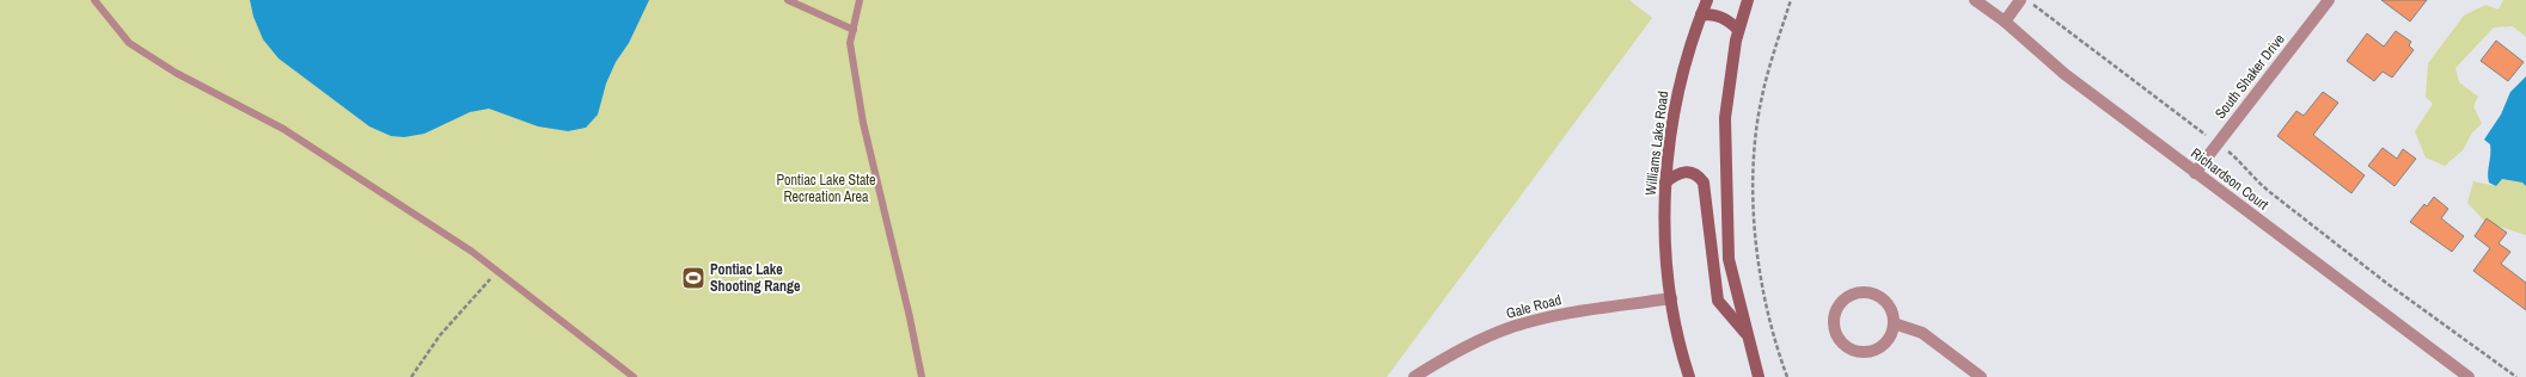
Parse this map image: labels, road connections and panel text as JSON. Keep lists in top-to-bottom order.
{
  "streets": {
    "main road": ["Williams Lake Road"],
    "street": ["South Shaker Drive", "Richardson Court", "Gale Road"]
  },
  "crossings": [
    ["South Shaker Drive", "Richardson Court"],
    ["Williams Lake Road", "Gale Road"]
  ],
  "parks": ["Pontiac Lake State Recreation Area"],
  "places": {
    "sports": ["Pontiac Lake Shooting Range"]
  }
}
